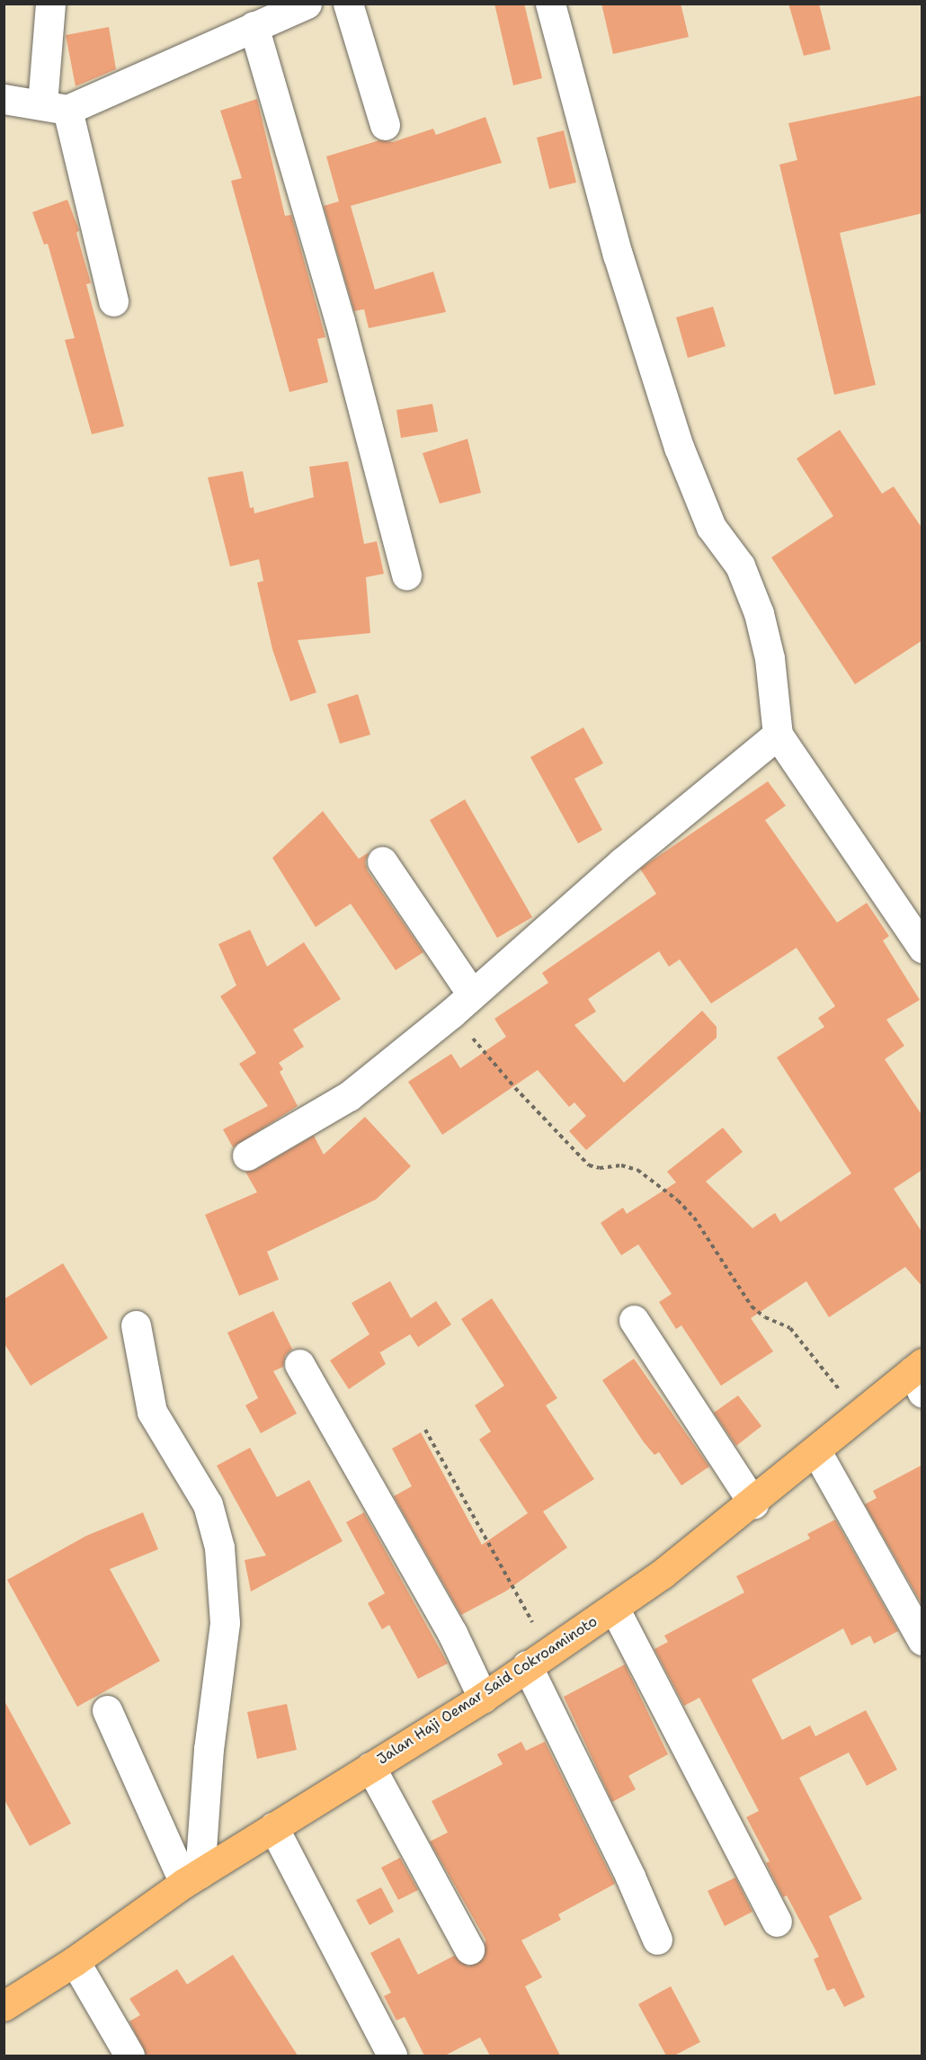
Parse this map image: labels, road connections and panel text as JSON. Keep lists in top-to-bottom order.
{
  "streets": {
    "highway": ["Jalan Haji Oemar Said Cokroaminoto"]
  }
}
